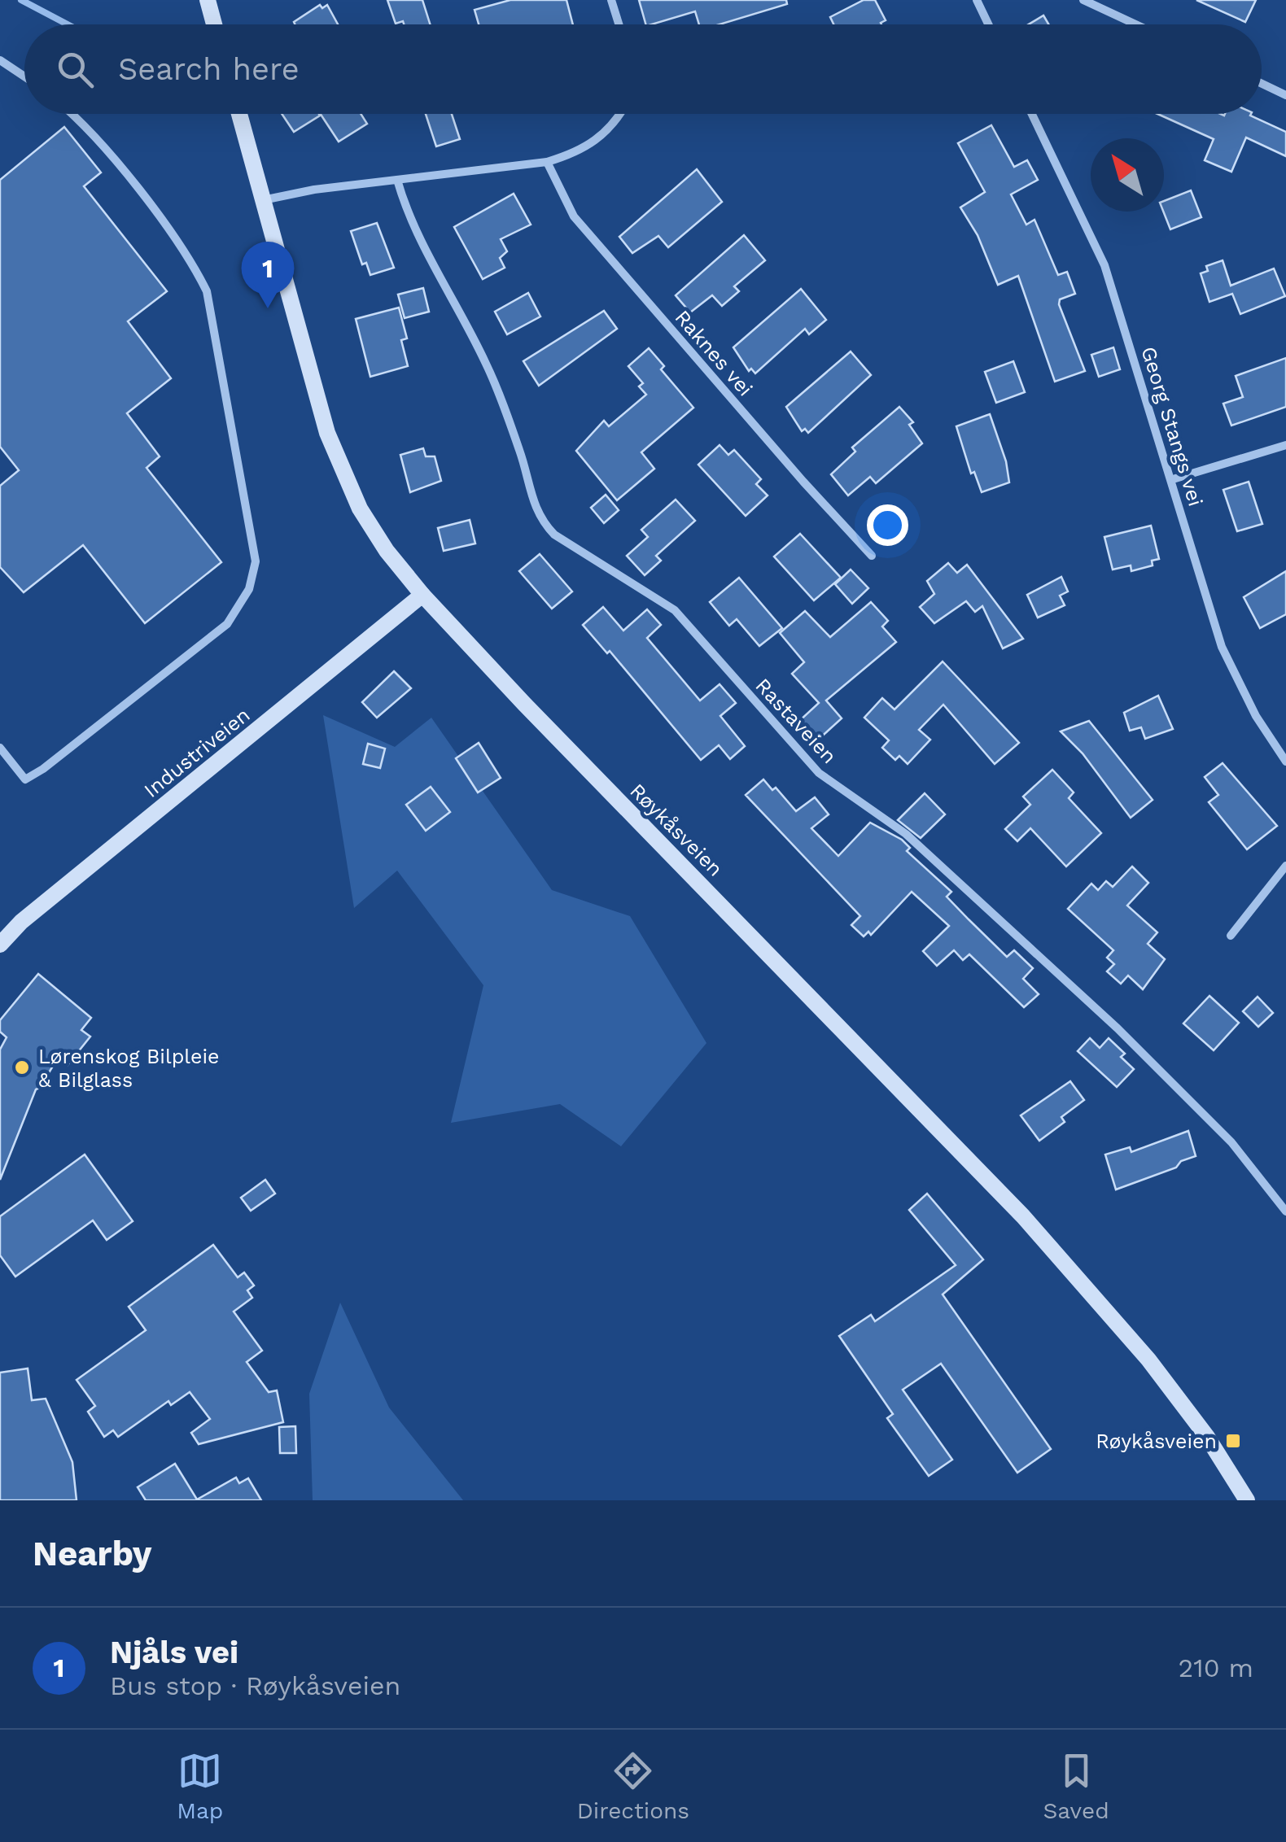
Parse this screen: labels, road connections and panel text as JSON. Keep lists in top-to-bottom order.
{
  "streets": {
    "main road": ["Industriveien", "Røykåsveien"],
    "street": ["Raknes vei", "Georg Stangs vei", "Rastaveien"]
  },
  "crossings": [
    ["Industriveien", "Røykåsveien"]
  ],
  "places": {
    "other": ["Lørenskog Bilpleie & Bilglass"],
    "transit": ["Røykåsveien"]
  },
  "north": "top left",
  "page": {
    "search": "Search here",
    "pins": "1",
    "heading": "Nearby",
    "list": [
      {
        "mark": "1",
        "name": "Njåls vei",
        "note": "Bus stop · Røykåsveien",
        "value": "210 m"
      }
    ],
    "nav": ["Map", "Directions", "Saved"]
  }
}
